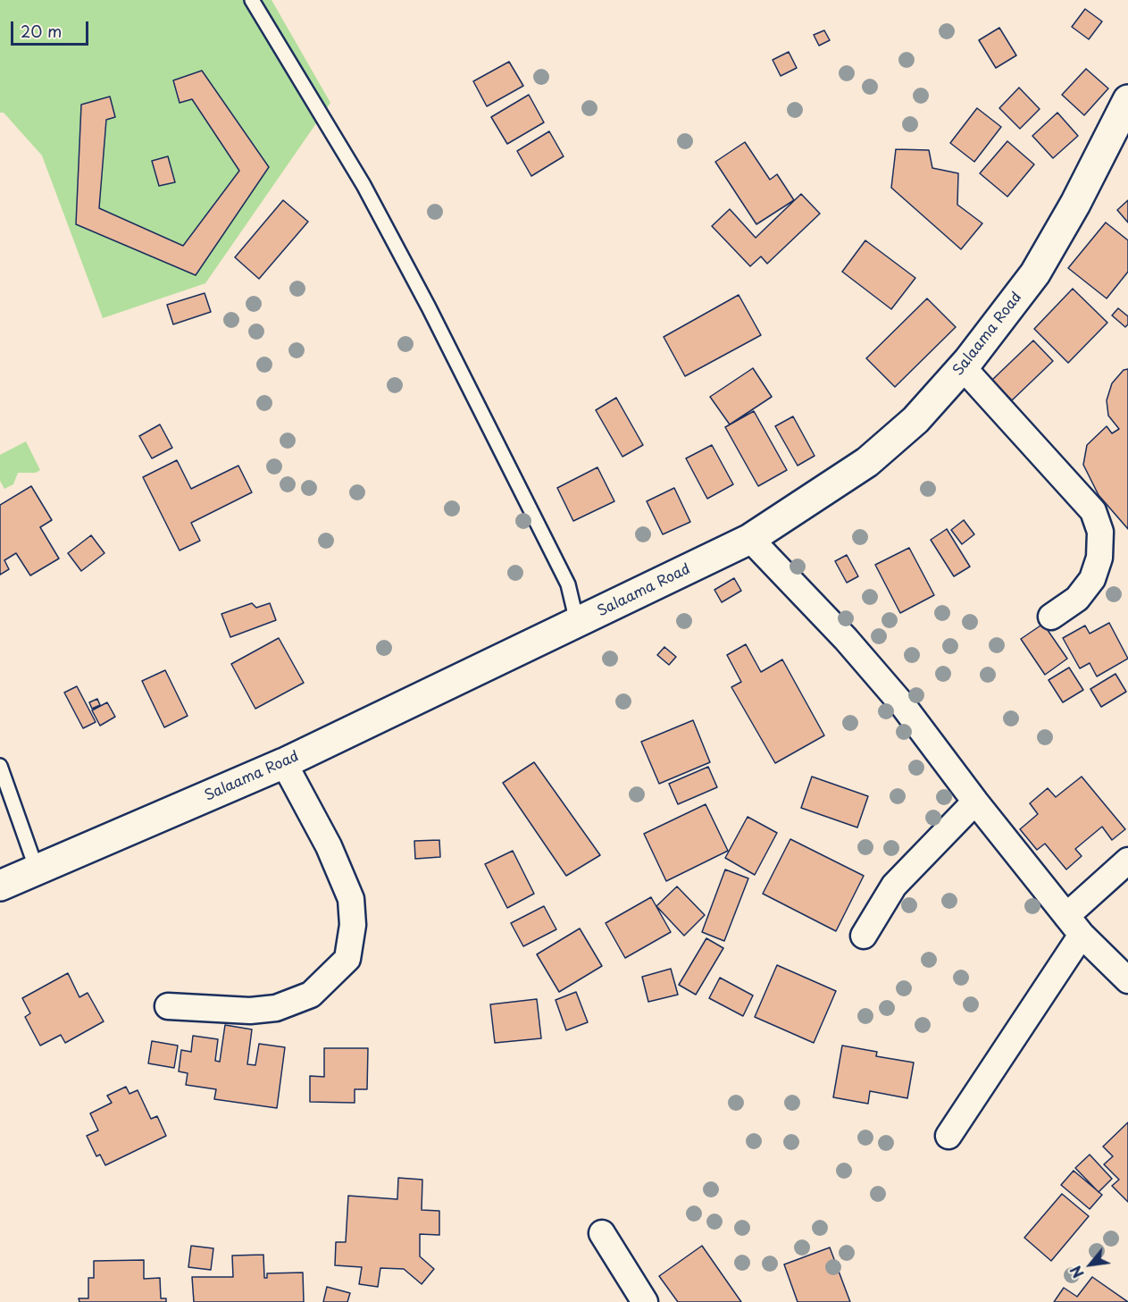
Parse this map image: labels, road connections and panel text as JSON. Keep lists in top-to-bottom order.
{
  "streets": {
    "street": ["Salaama Road"]
  },
  "scale_bar": "20 m",
  "north": "bottom left"
}
